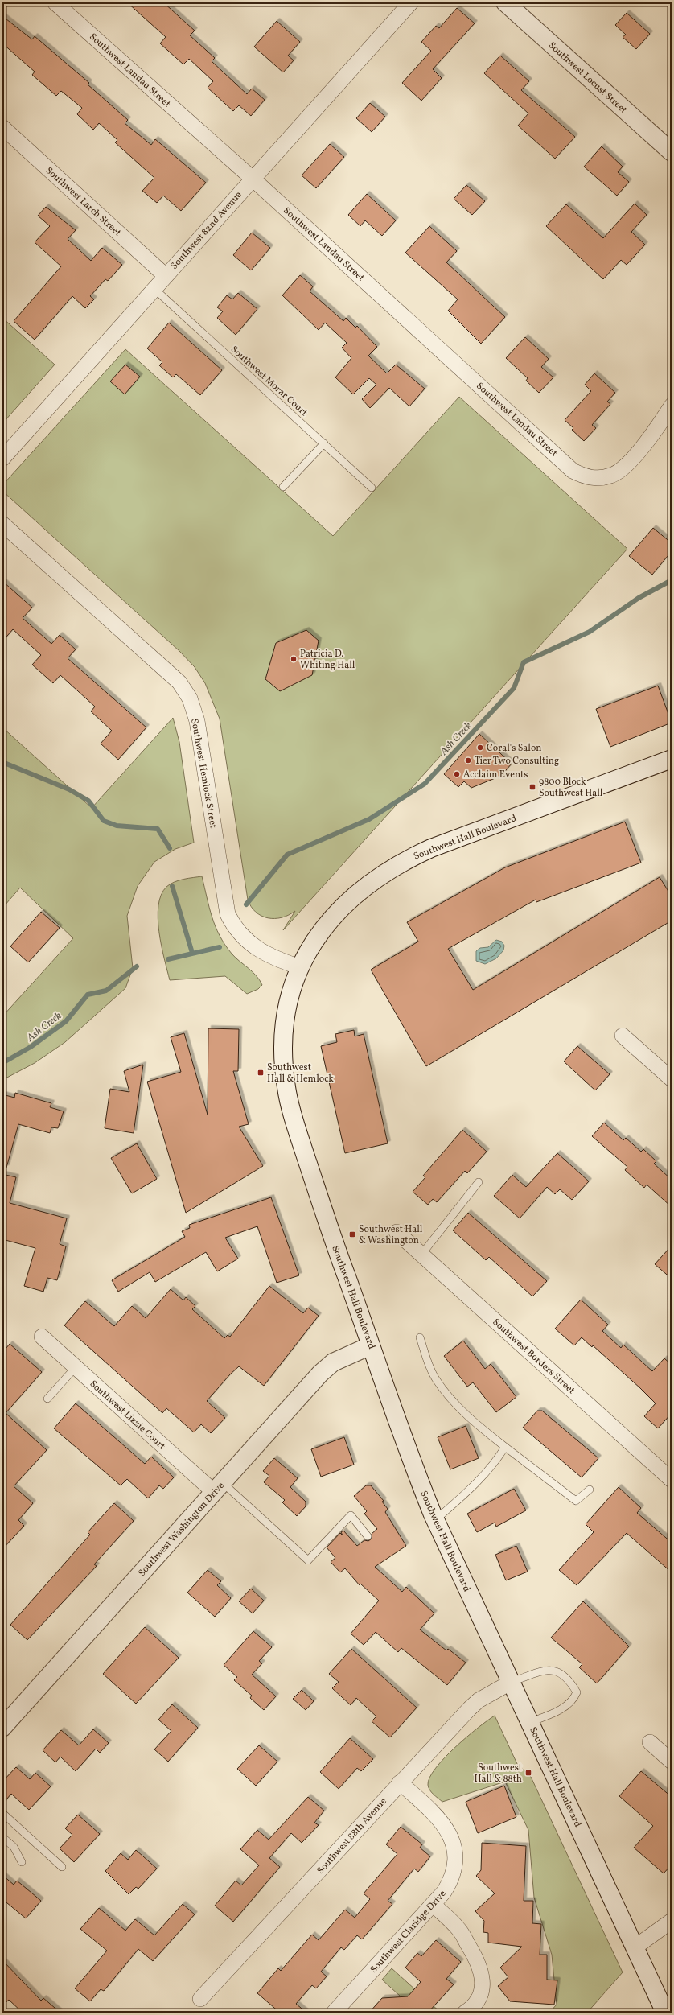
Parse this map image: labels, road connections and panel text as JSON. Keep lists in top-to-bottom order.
{
  "streets": {
    "main road": ["Southwest Locust Street", "Southwest Hall Boulevard", "Southwest Washington Drive"],
    "street": [
      "Southwest Landau Street",
      "Southwest Larch Street",
      "Southwest 82nd Avenue",
      "Southwest Hemlock Street",
      "Southwest Borders Street",
      "Southwest Lizzie Court",
      "Southwest 88th Avenue",
      "Southwest Claridge Drive"
    ],
    "lane": ["Southwest Morar Court"]
  },
  "crossings": [
    ["Southwest Landau Street", "Southwest 82nd Avenue"],
    ["Southwest Larch Street", "Southwest 82nd Avenue"],
    ["Southwest 82nd Avenue", "Southwest Morar Court"],
    ["Southwest Hemlock Street", "Southwest Hall Boulevard"],
    ["Southwest Hall Boulevard", "Southwest Washington Drive"],
    ["Southwest Hall Boulevard", "Southwest 88th Avenue"],
    ["Southwest Lizzie Court", "Southwest Washington Drive"],
    ["Southwest 88th Avenue", "Southwest Claridge Drive"]
  ],
  "water": ["Ash Creek"],
  "places": {
    "other": [
      "Patricia D. Whiting Hall",
      "Coral's Salon",
      "Tier Two Consulting",
      "Acclaim Events"
    ],
    "transit": [
      "9800 Block Southwest Hall",
      "Southwest Hall & Hemlock",
      "Southwest Hall & Washington",
      "Southwest Hall & 88th"
    ]
  }
}
